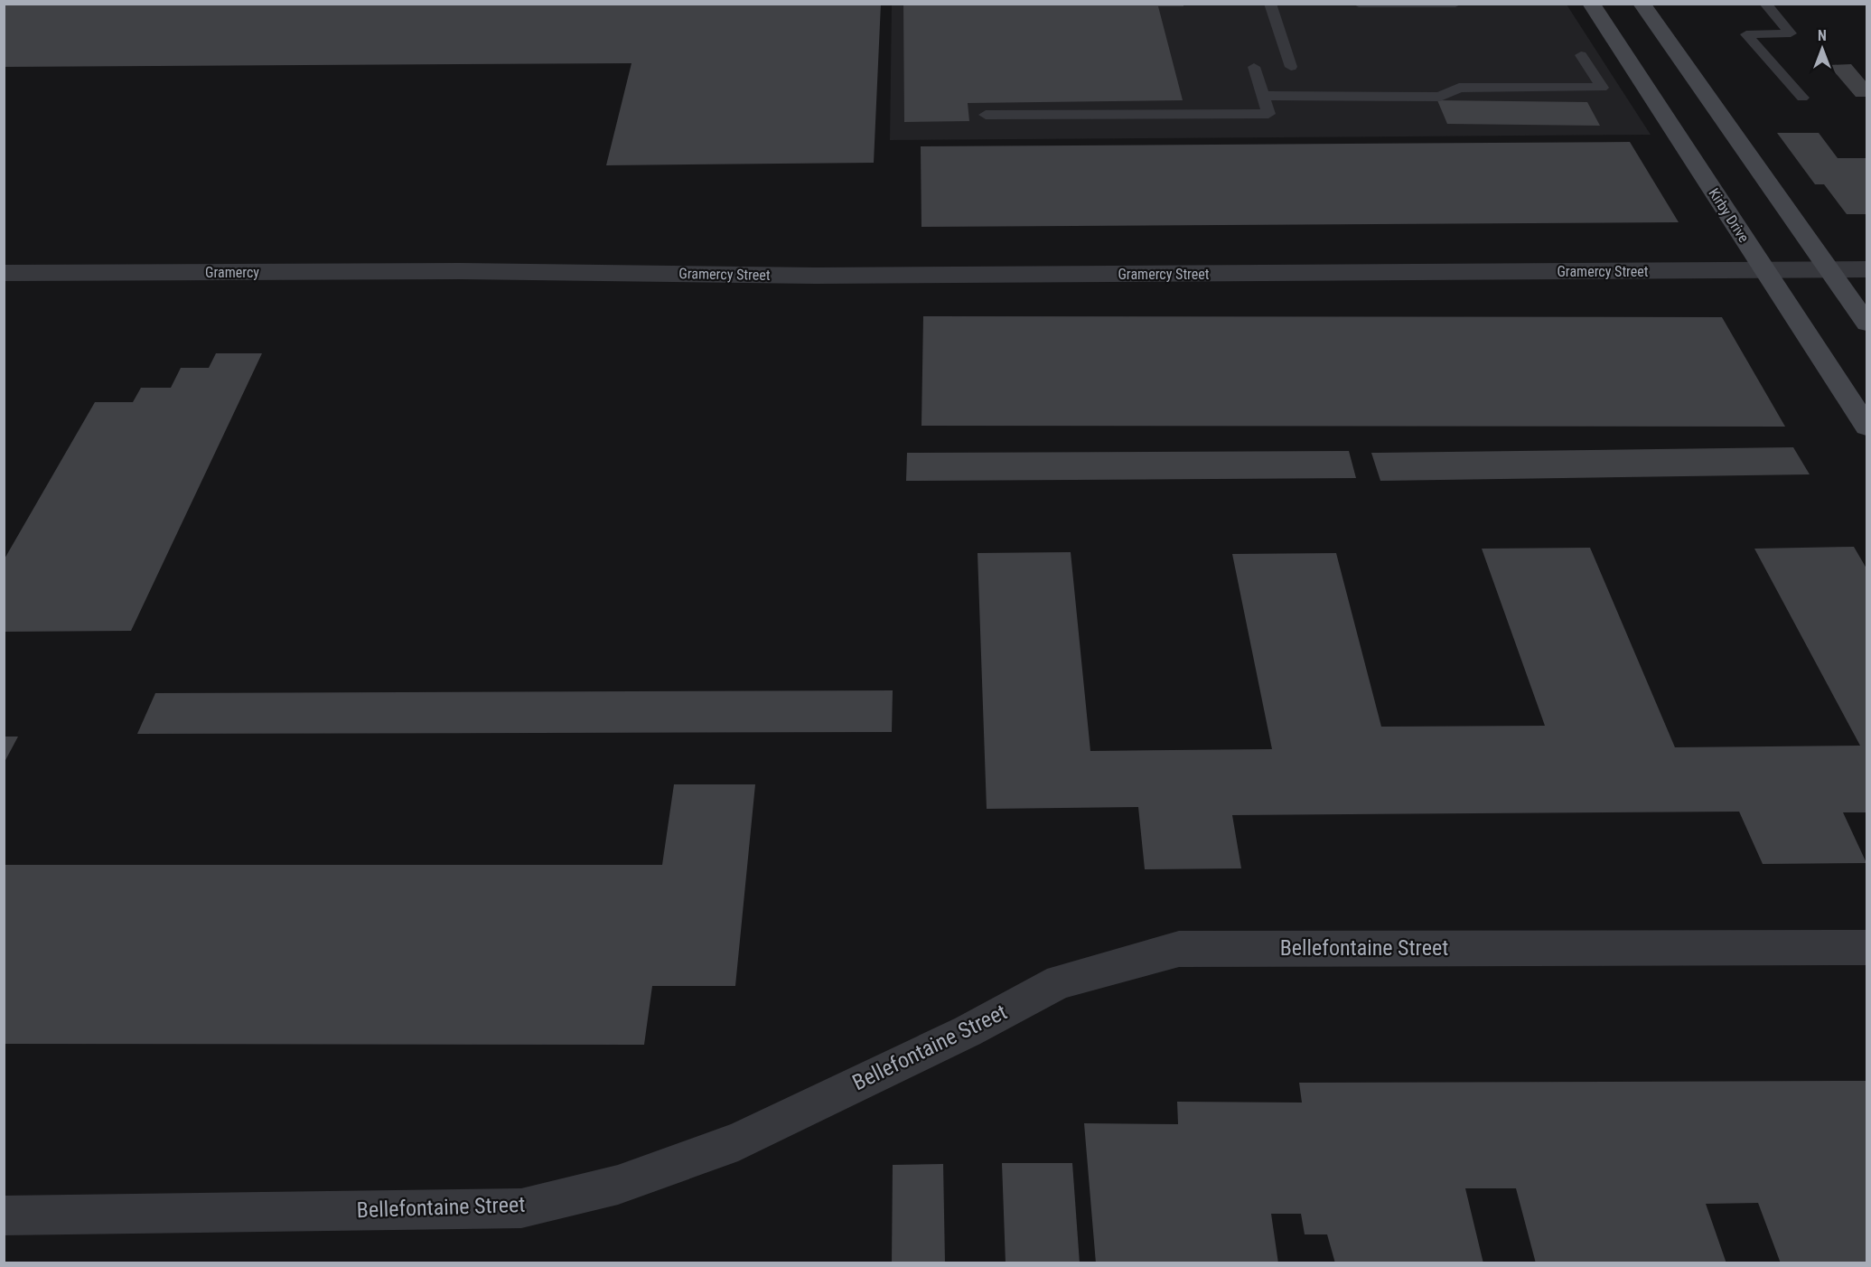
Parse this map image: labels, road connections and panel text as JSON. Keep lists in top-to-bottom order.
{
  "streets": {
    "main road": ["Kirby Drive"],
    "street": ["Gramercy Street", "Gramercy", "Bellefontaine Street"]
  },
  "crossings": [
    ["Kirby Drive", "Gramercy Street"],
    ["Gramercy Street", "Gramercy"]
  ],
  "north": "top"
}
